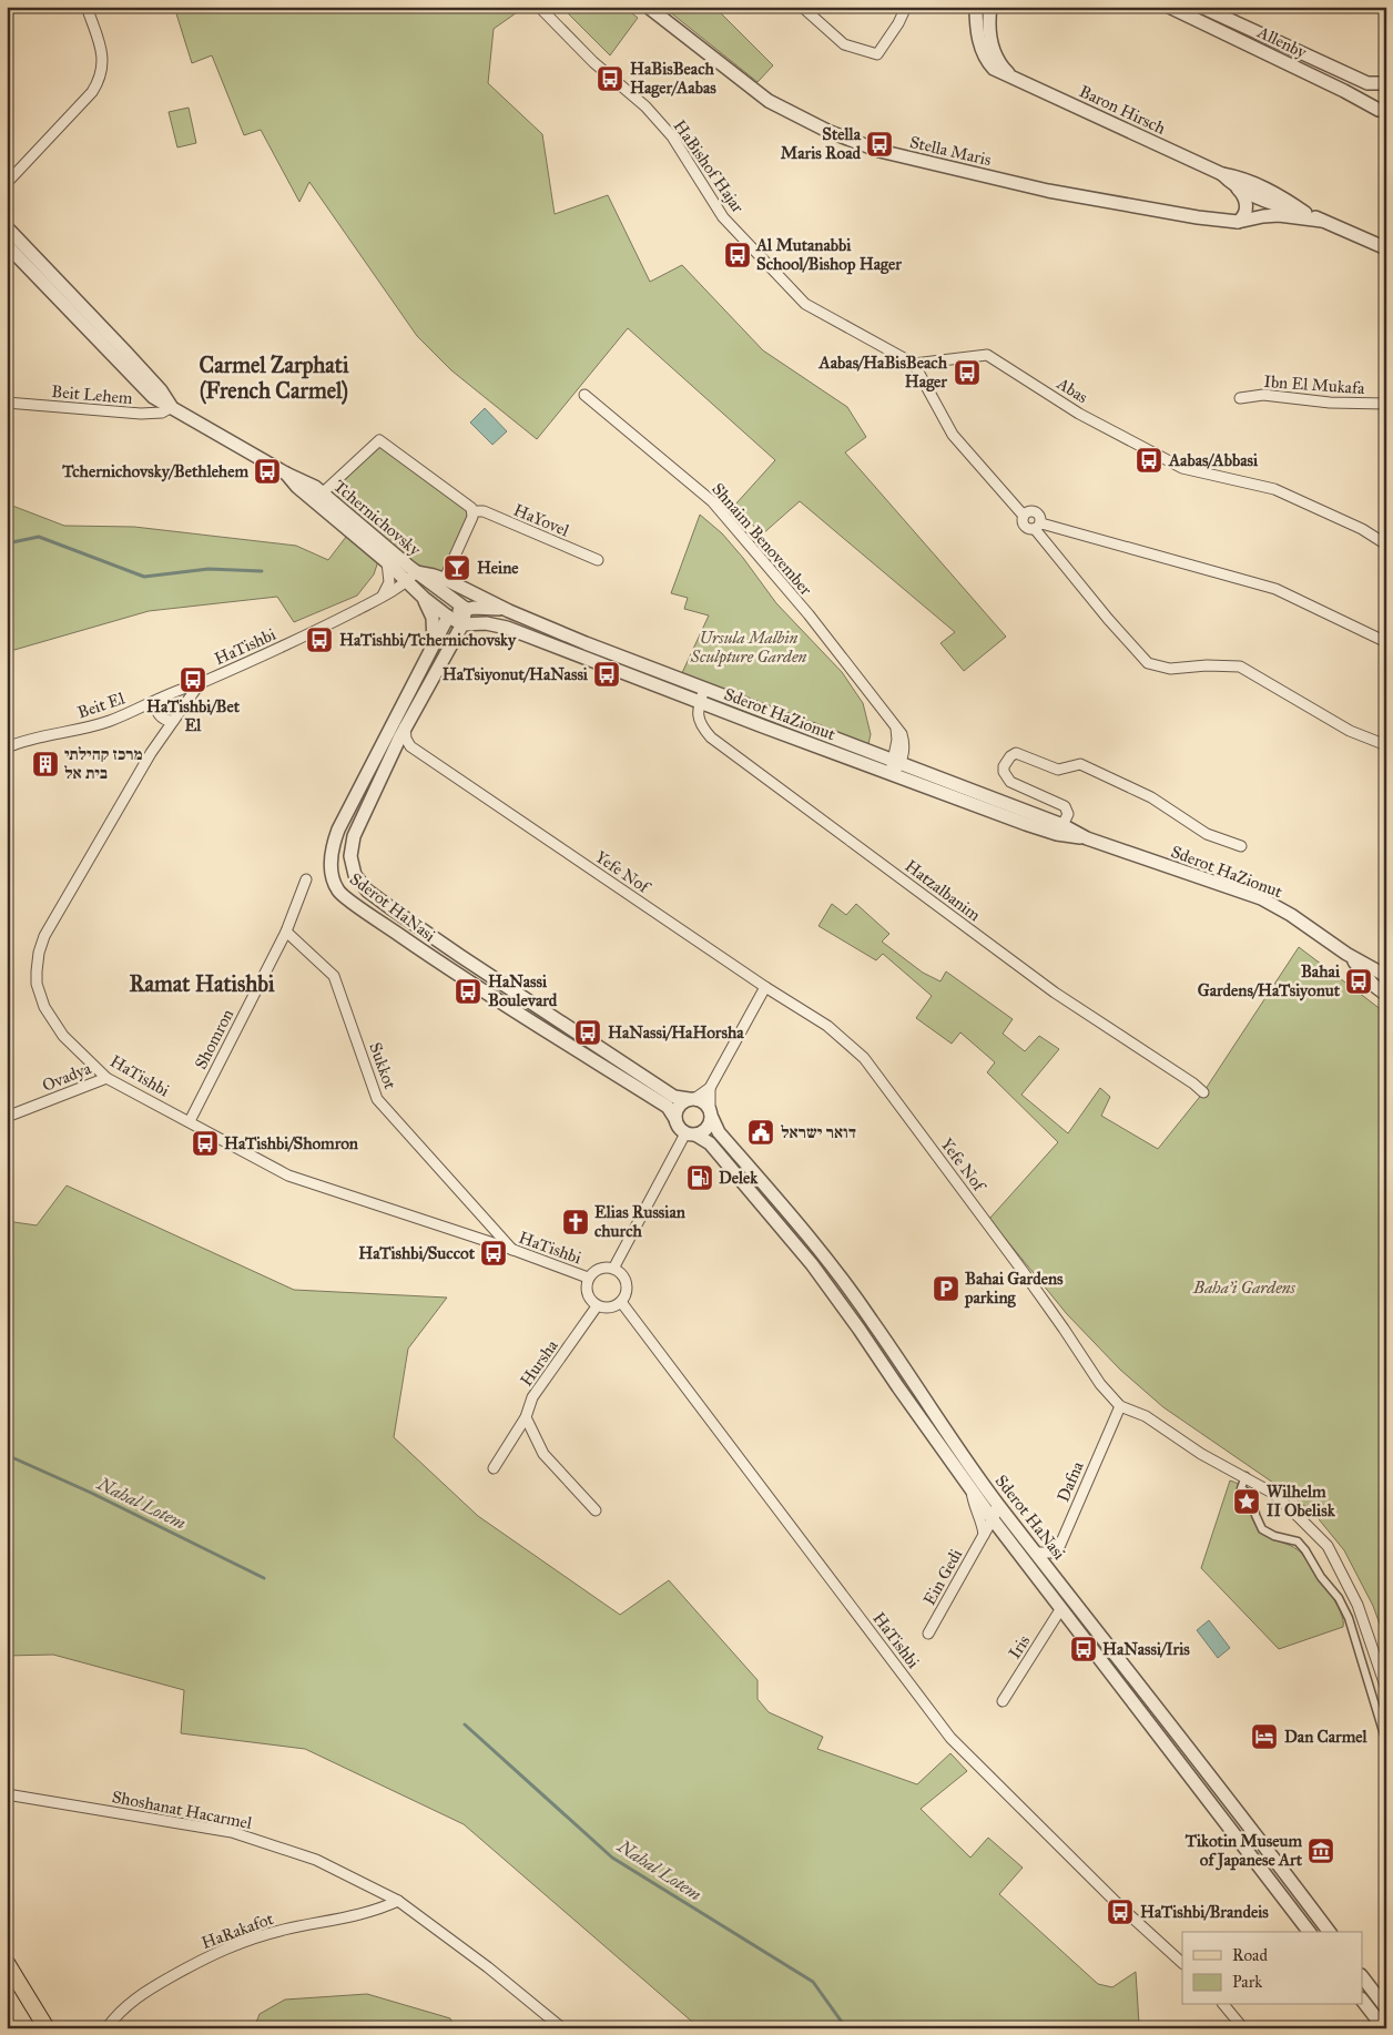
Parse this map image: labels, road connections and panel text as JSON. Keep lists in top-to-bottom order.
{
  "streets": {
    "street": [
      "Allenby",
      "Baron Hirsch",
      "Stella Maris",
      "HaBishof Hajar",
      "Ibn El Mukafa",
      "Abas",
      "Beit Lehem",
      "Tchernichovsky",
      "HaYovel",
      "Shnaim Benovember",
      "HaTishbi",
      "Beit El",
      "Sderot HaZionut",
      "Yefe Nof",
      "Hatzalbanim",
      "Sderot HaNasi",
      "Shomron",
      "Sukkot",
      "Ovadya",
      "Hursha",
      "Dafna",
      "Ein Gedi",
      "Iris",
      "Shoshanat Hacarmel",
      "HaRakafot"
    ]
  },
  "crossings": [
    ["HaBishof Hajar", "Abas"],
    ["Beit Lehem", "Tchernichovsky"],
    ["Tchernichovsky", "HaTishbi"],
    ["Tchernichovsky", "Sderot HaZionut"],
    ["Tchernichovsky", "Sderot HaNasi"],
    ["Shnaim Benovember", "Sderot HaZionut"],
    ["HaTishbi", "Beit El"],
    ["HaTishbi", "Shomron"],
    ["HaTishbi", "Sukkot"],
    ["HaTishbi", "Ovadya"],
    ["HaTishbi", "Hursha"],
    ["Sderot HaZionut", "Hatzalbanim"],
    ["Sderot HaZionut", "Sderot HaNasi"],
    ["Yefe Nof", "Dafna"],
    ["Sderot HaNasi", "Dafna"],
    ["Sderot HaNasi", "Ein Gedi"],
    ["Sderot HaNasi", "Iris"],
    ["Shomron", "Sukkot"],
    ["Shoshanat Hacarmel", "HaRakafot"]
  ],
  "districts": ["Carmel Zarphati (French Carmel)", "Ramat Hatishbi"],
  "water": ["Nahal Lotem"],
  "parks": ["Ursula Malbin Sculpture Garden", "Baha'i Gardens"],
  "places": {
    "bus stop": [
      "HaBisBeach Hager/Aabas",
      "Stella Maris Road",
      "Al Mutanabbi School/Bishop Hager",
      "Aabas/HaBisBeach Hager",
      "Aabas/Abbasi",
      "Tchernichovsky/Bethlehem",
      "HaTishbi/Tchernichovsky",
      "HaTsiyonut/HaNassi",
      "HaTishbi/Bet El",
      "Bahai Gardens/HaTsiyonut",
      "HaNassi Boulevard",
      "HaNassi/HaHorsha",
      "HaTishbi/Shomron",
      "HaTishbi/Succot",
      "HaNassi/Iris",
      "HaTishbi/Brandeis"
    ],
    "bar": ["Heine"],
    "building": ["מרכז קהילתי בית אל"],
    "public building": ["דואר ישראל"],
    "fuel station": ["Delek"],
    "church": ["Elias Russian church"],
    "parking": ["Bahai Gardens parking"],
    "place": ["Wilhelm II Obelisk"],
    "hotel": ["Dan Carmel"],
    "museum": ["Tikotin Museum of Japanese Art"]
  },
  "legend": ["Road", "Park"]
}
